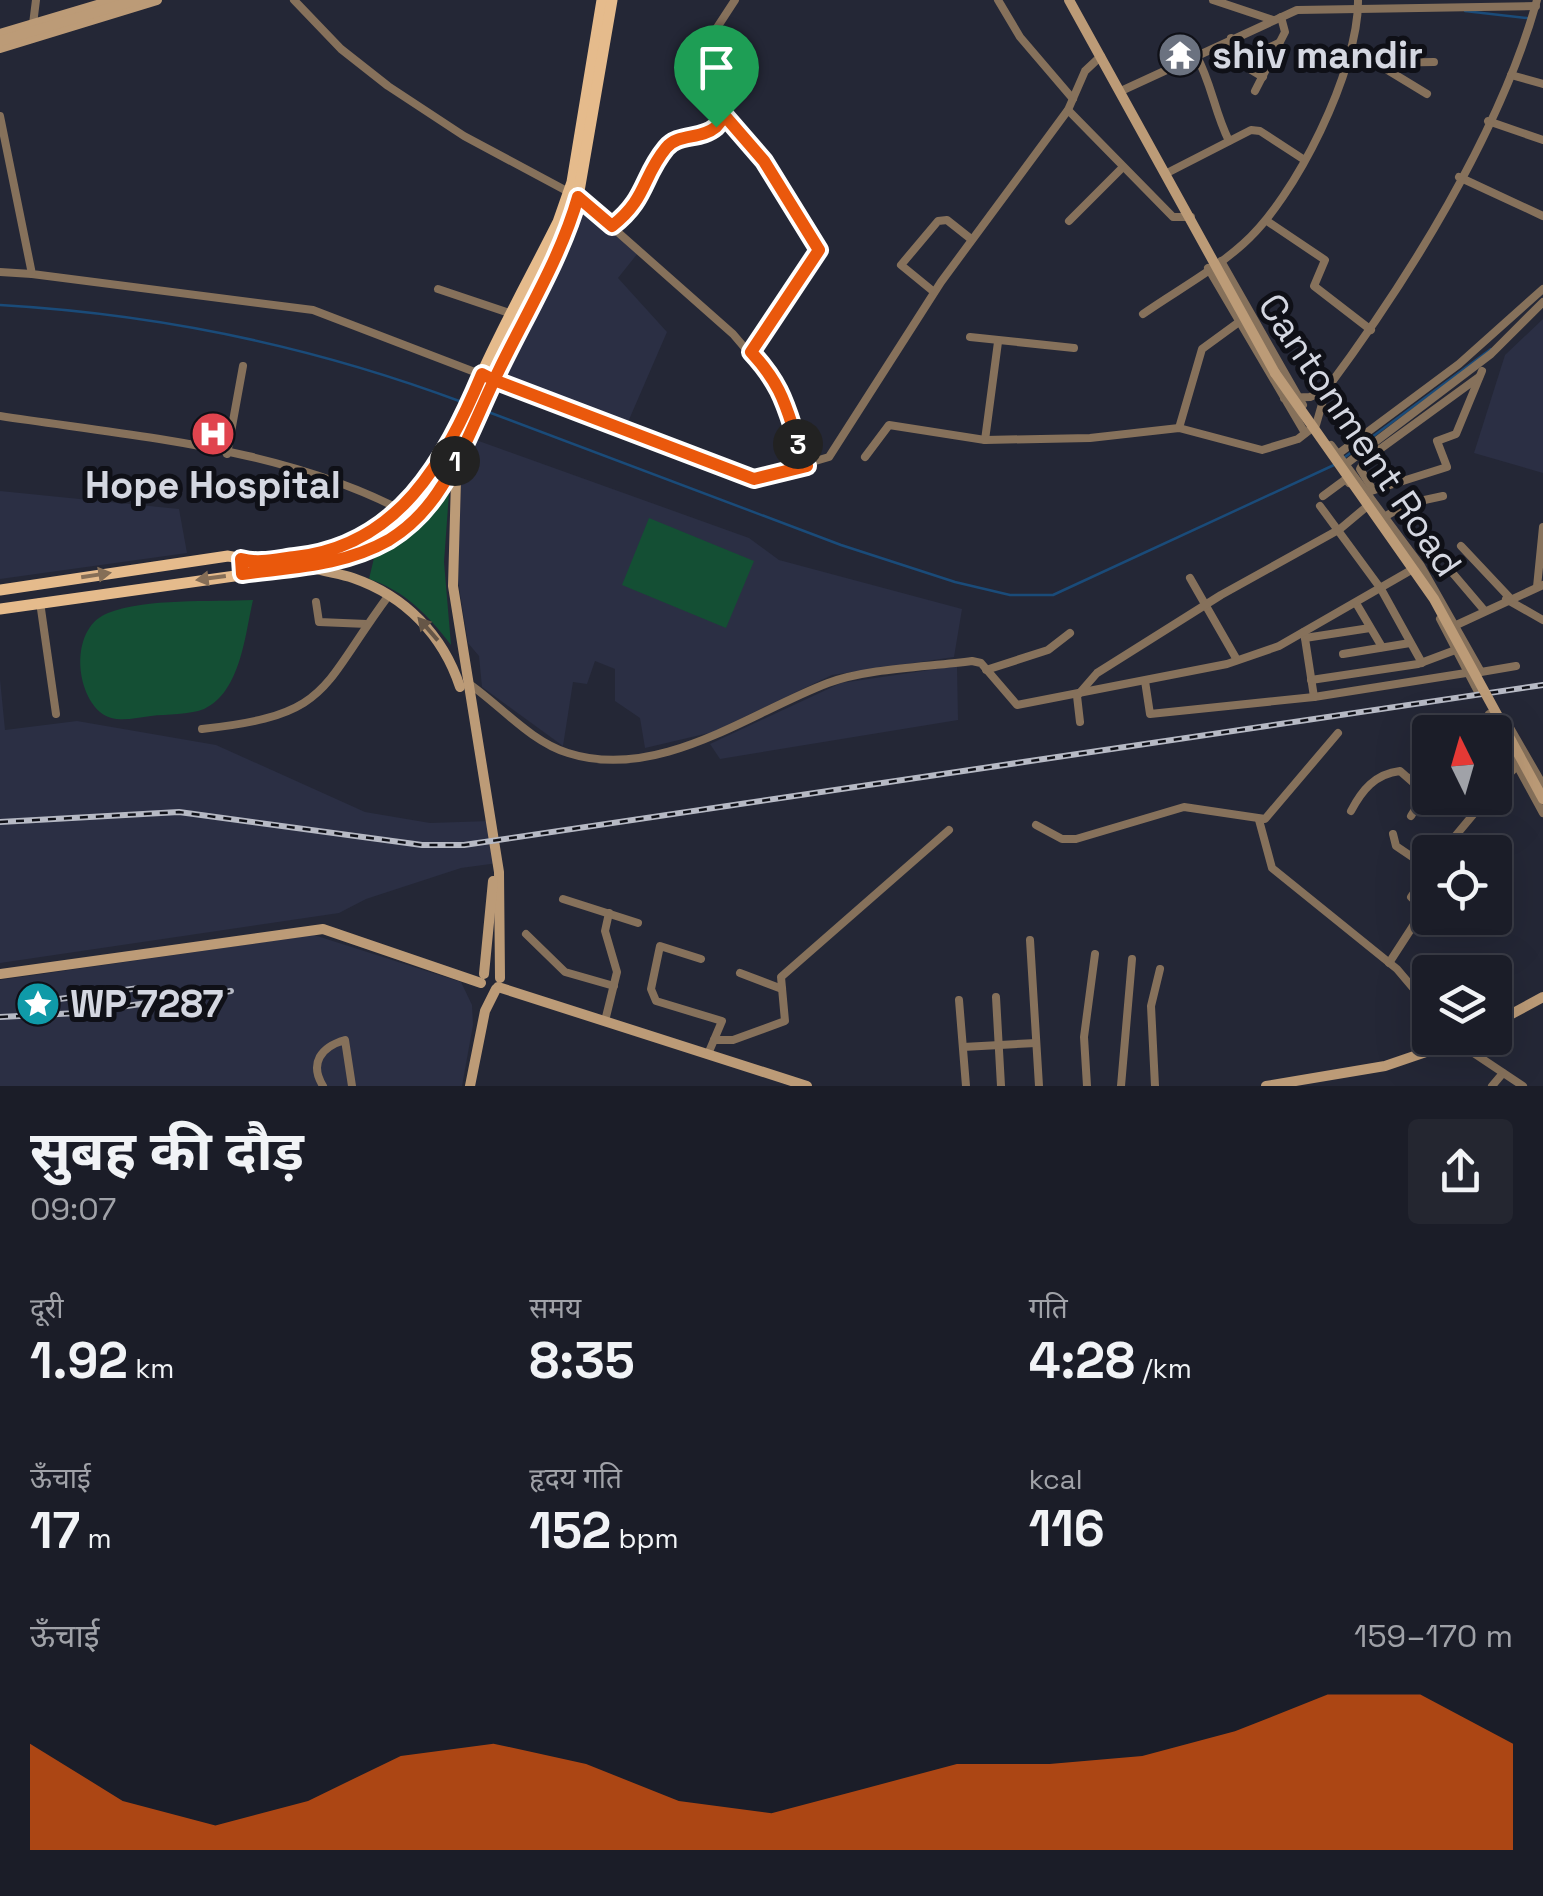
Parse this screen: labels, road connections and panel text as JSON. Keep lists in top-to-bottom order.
{
  "streets": {
    "street": ["Cantonment Road"]
  },
  "places": {
    "temple": ["shiv mandir"],
    "hospital": ["Hope Hospital"],
    "place": ["WP 7287"]
  },
  "north": "top",
  "page": {
    "pins": ["3", "1"],
    "heading": ["सुबह की दौड़", "09:07"],
    "stats": [
      ["दूरी", "1.92 km"],
      ["समय", "8:35"],
      ["गति", "4:28 /km"],
      ["ऊँचाई", "17 m"],
      ["हृदय गति", "152 bpm"],
      ["kcal", "116"]
    ],
    "chart": ["ऊँचाई", "159–170 m"]
  }
}
